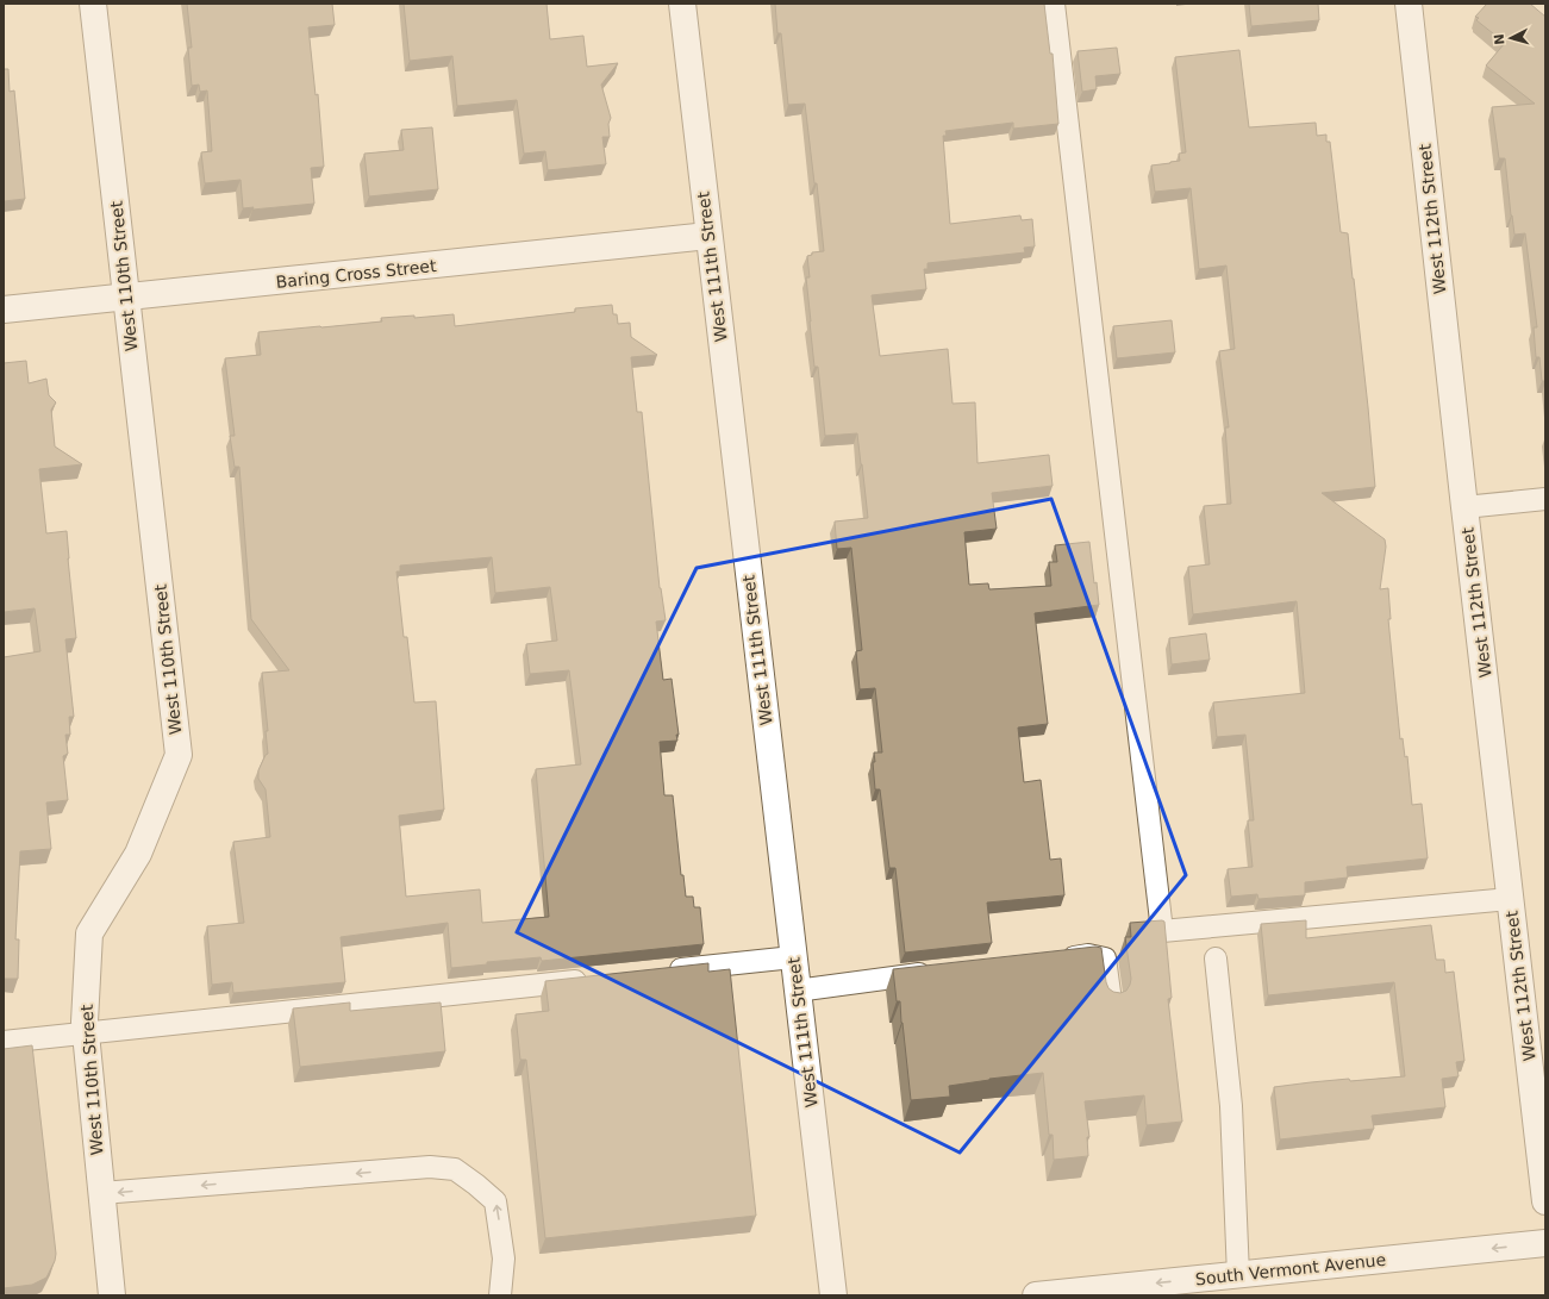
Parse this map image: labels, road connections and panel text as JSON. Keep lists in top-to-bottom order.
{
  "streets": {
    "street": [
      "West 112th Street",
      "West 111th Street",
      "Baring Cross Street",
      "West 110th Street",
      "South Vermont Avenue"
    ]
  },
  "crossings": [
    ["West 111th Street", "Baring Cross Street"],
    ["Baring Cross Street", "West 110th Street"]
  ],
  "one_way": ["South Vermont Avenue"],
  "north": "left"
}
